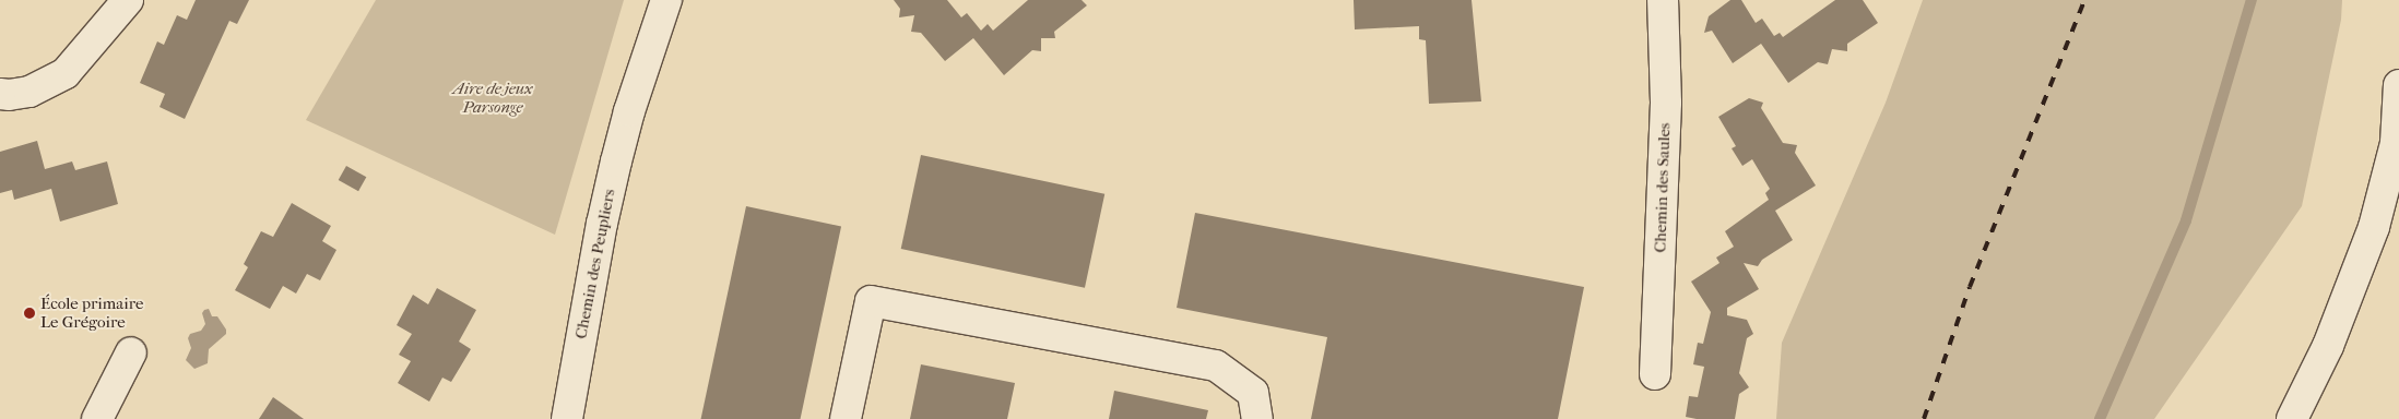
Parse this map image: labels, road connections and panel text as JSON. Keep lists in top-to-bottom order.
{
  "streets": {
    "street": ["Chemin des Saules", "Chemin des Peupliers"]
  },
  "parks": ["Aire de jeux Parsonge"],
  "places": ["École primaire Le Grégoire"]
}
